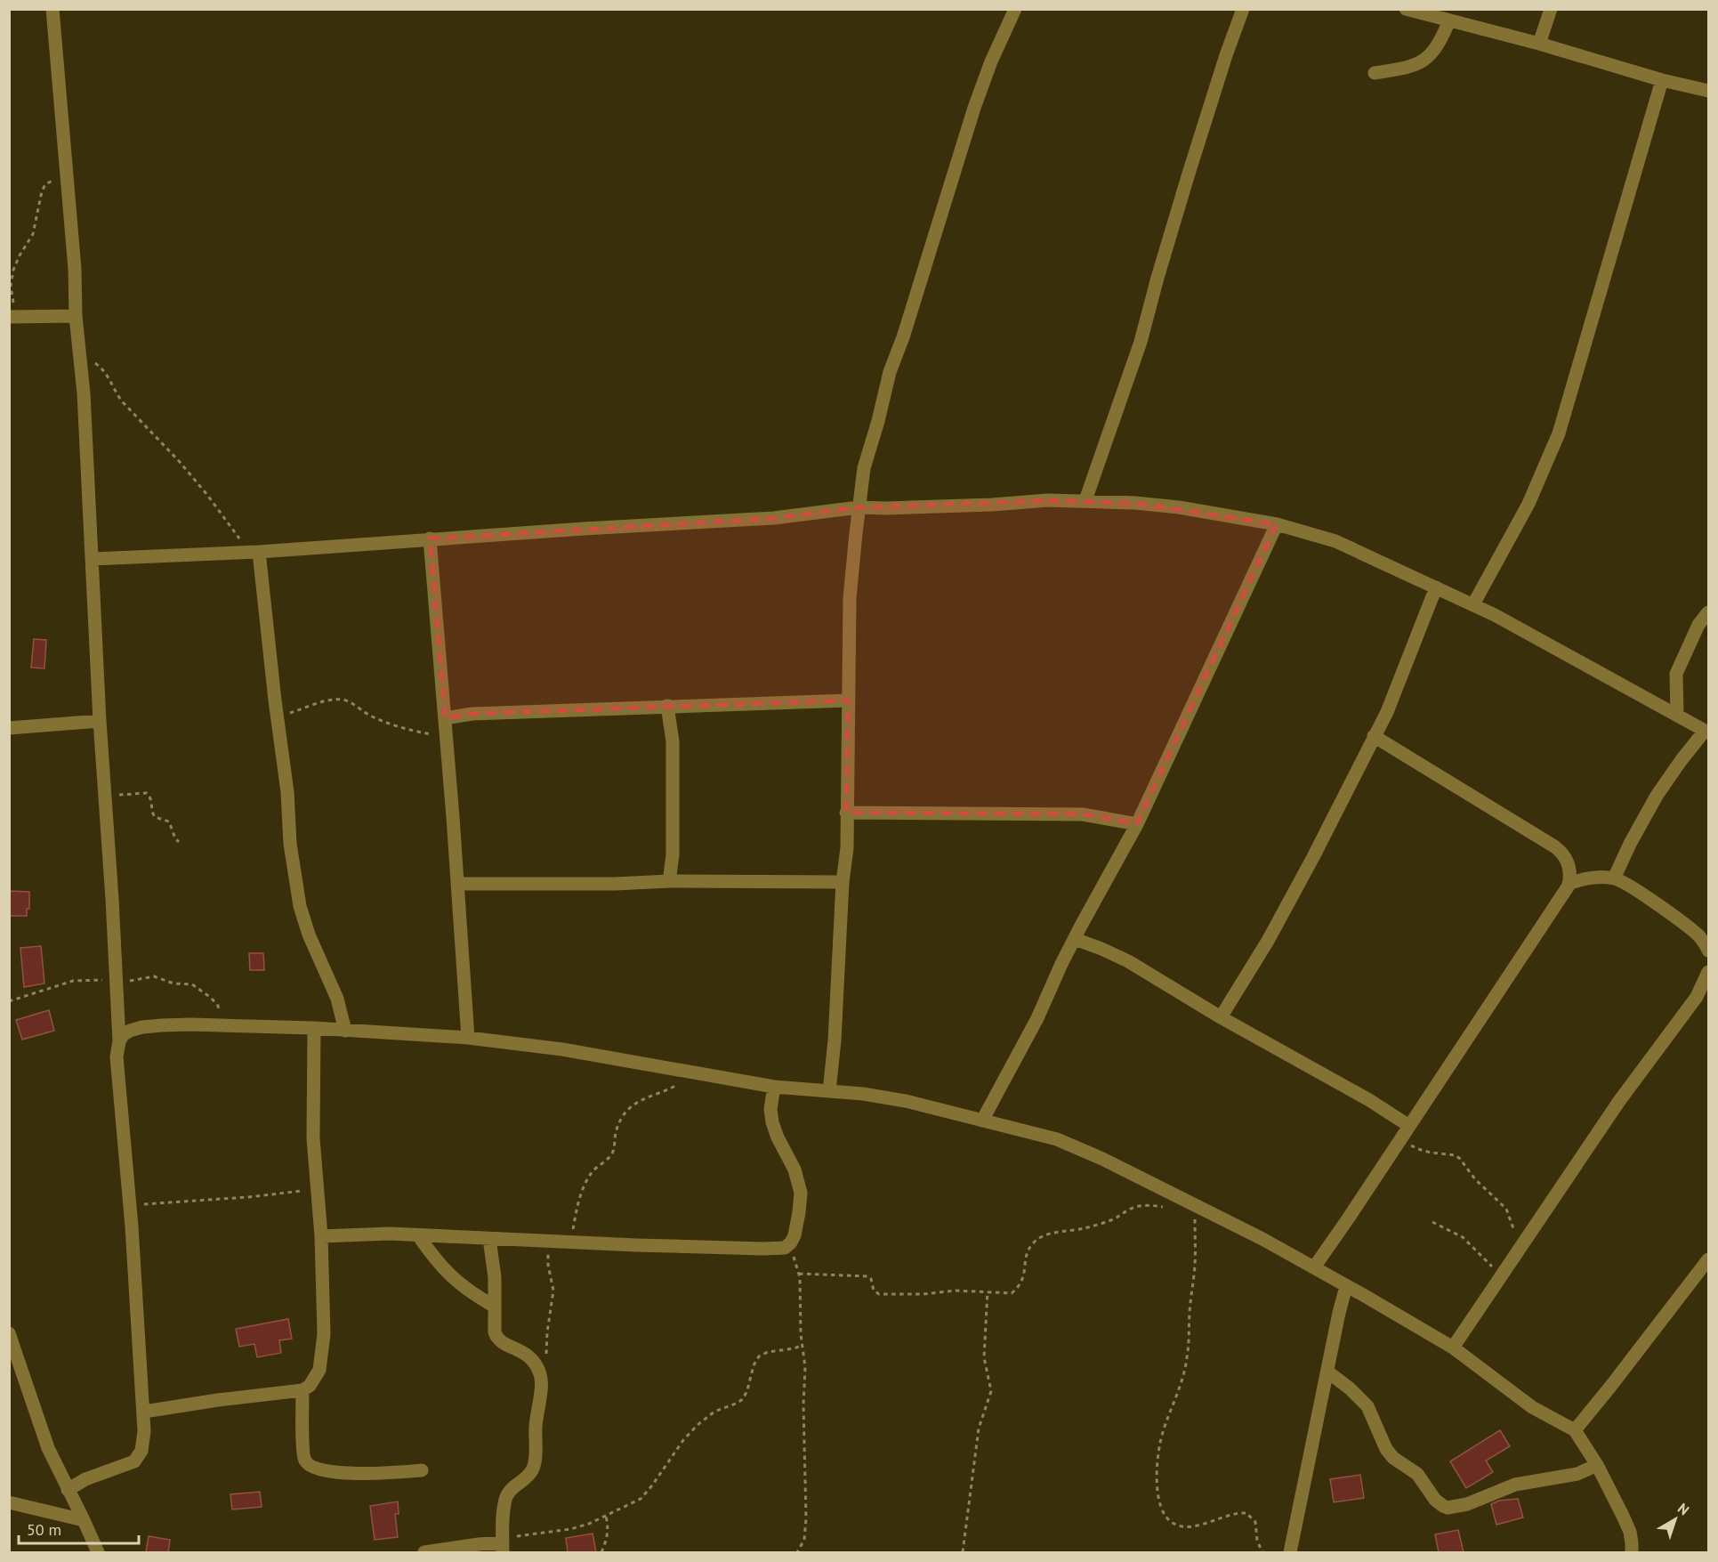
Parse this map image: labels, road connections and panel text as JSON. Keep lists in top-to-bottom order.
{
  "scale_bar": "50 m",
  "north": "top right"
}
